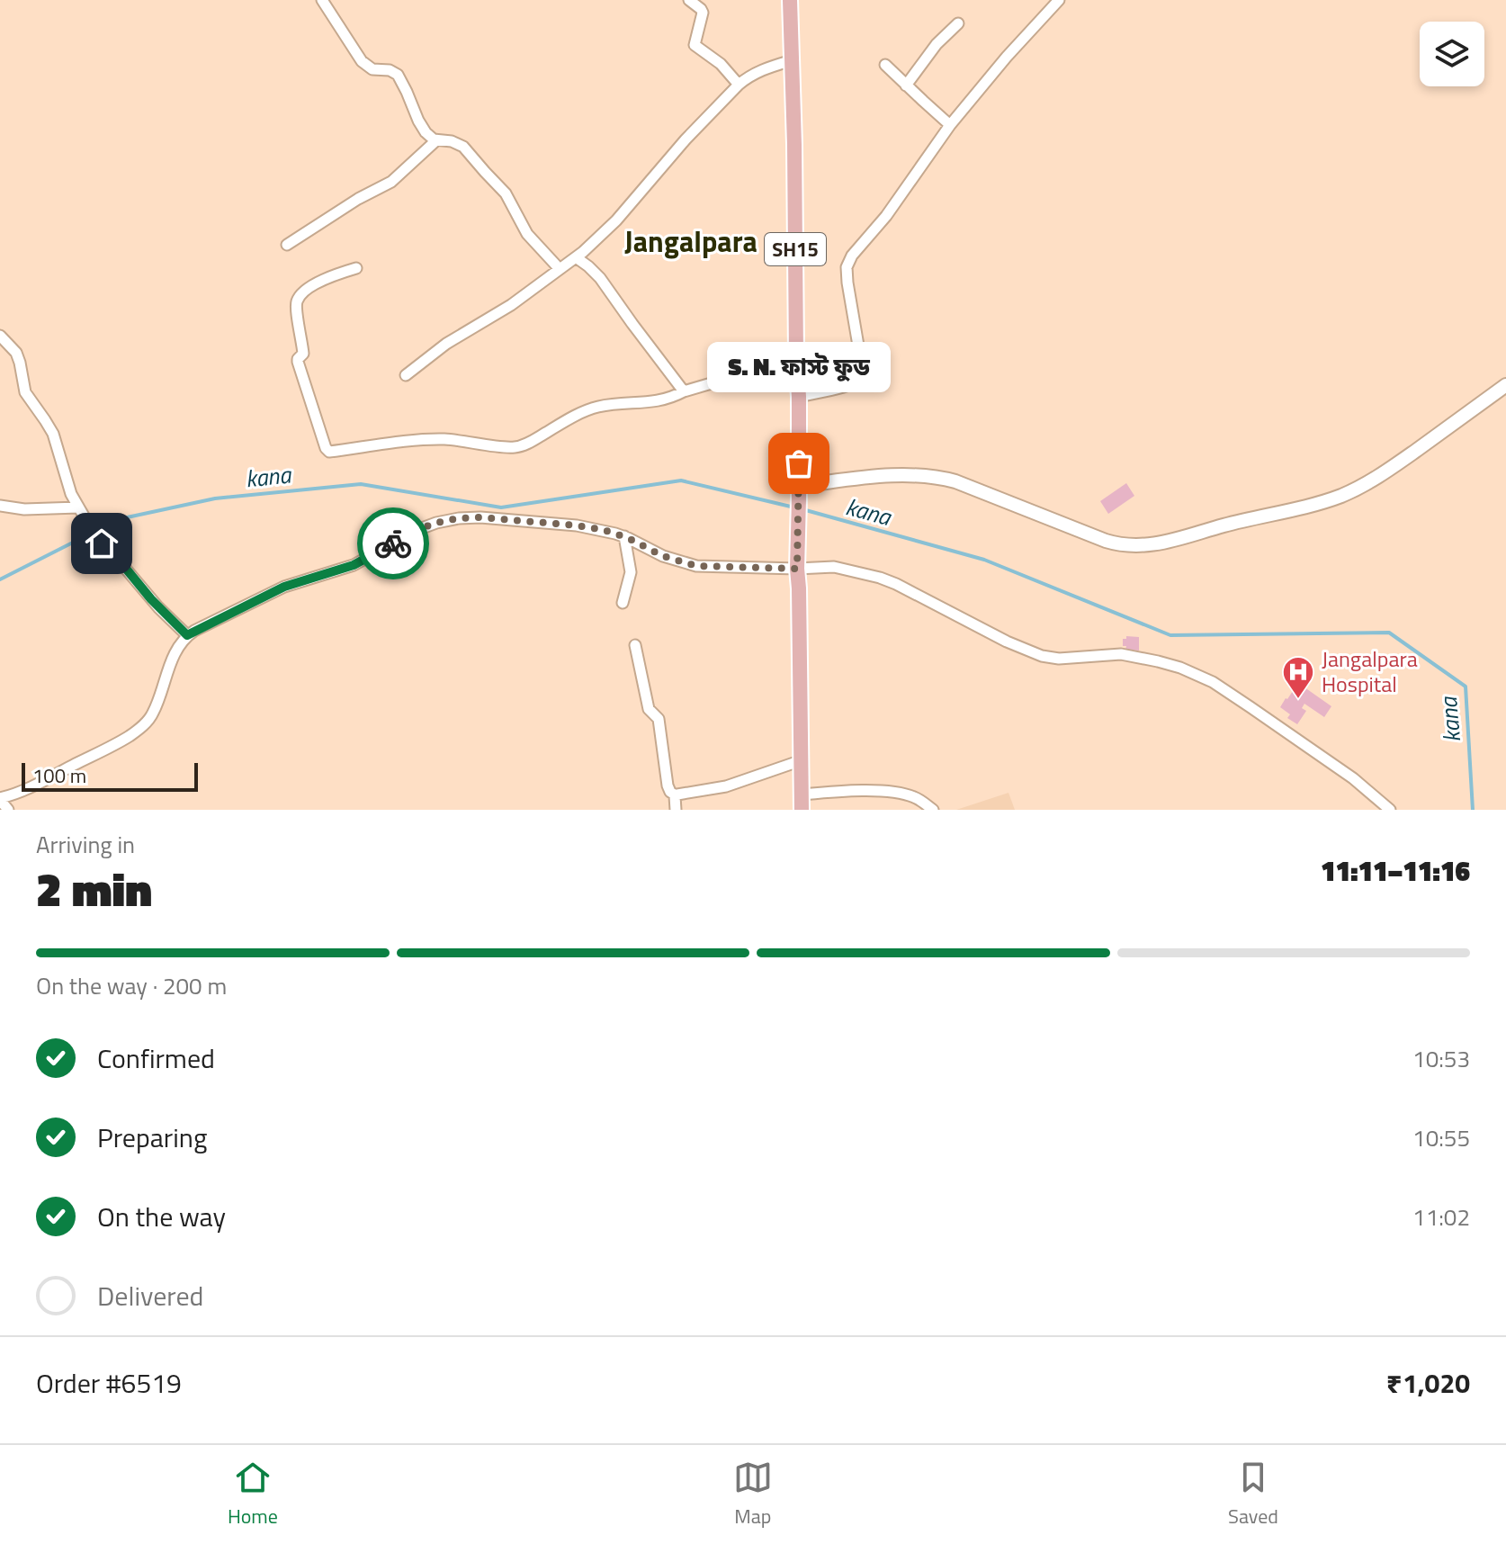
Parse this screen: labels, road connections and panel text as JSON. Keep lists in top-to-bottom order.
{
  "streets": {
    "main road": ["SH15"]
  },
  "districts": ["Jangalpara"],
  "water": ["kana"],
  "places": {
    "other": ["S. N. ফাস্ট ফুড"],
    "hospital": ["Jangalpara Hospital"]
  },
  "scale_bar": "100 m",
  "page": {
    "bubble": "S. N. ফাস্ট ফুড",
    "scale": "100 m",
    "heading": ["2 min", "Arriving in", "11:11–11:16"],
    "panel": ["Order #6519", "₹1,020"],
    "bar": "On the way · 200 m",
    "list": [
      ["Confirmed", "10:53"],
      ["Preparing", "10:55"],
      ["On the way", "11:02"],
      "Delivered"
    ],
    "tabs": ["Home", "Map", "Saved"]
  }
}
